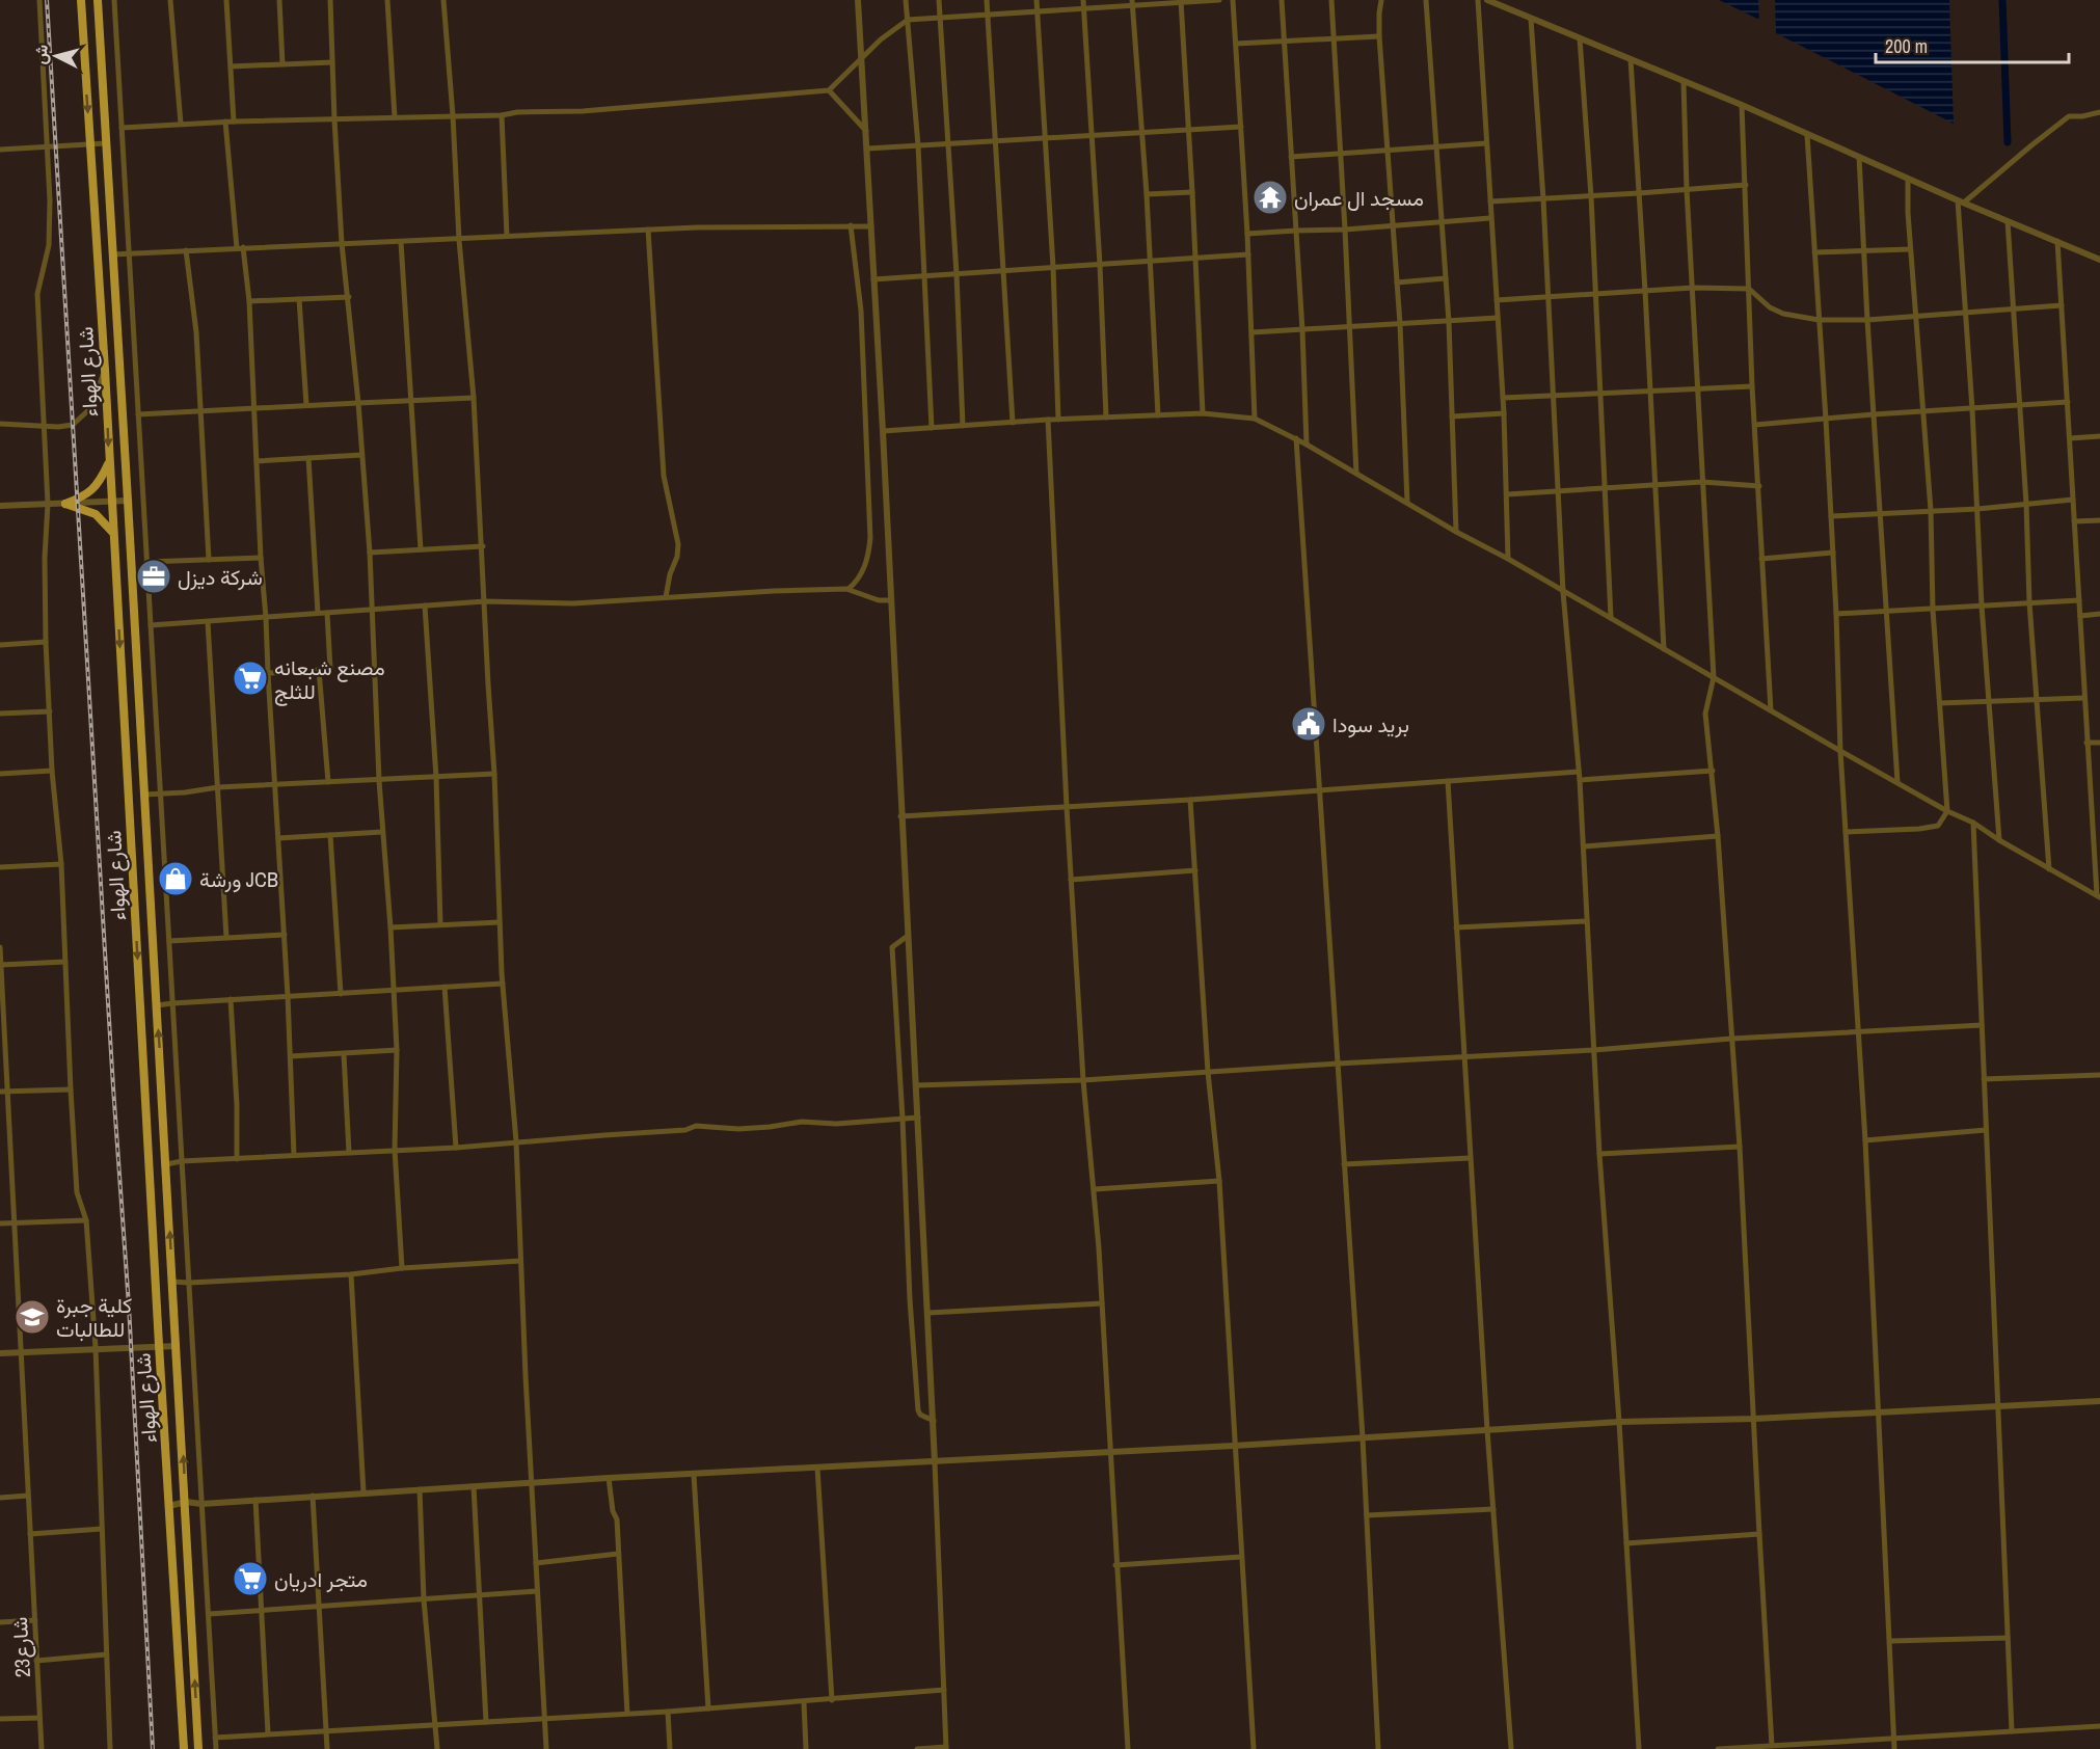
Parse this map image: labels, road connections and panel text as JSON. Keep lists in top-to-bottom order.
{
  "streets": {
    "highway": ["شارع الهواء"],
    "street": ["شارع23"]
  },
  "places": {
    "temple": ["مسجد ال عمران"],
    "office": ["شركة ديزل"],
    "supermarket": ["مصنع شبعانه للثلج", "متجر ادريان"],
    "public building": ["بريد سودا"],
    "shop": ["ورشة JCB"],
    "school or university": ["كلية جبرة للطالبات"]
  },
  "scale_bar": "200 m",
  "north": "left"
}
